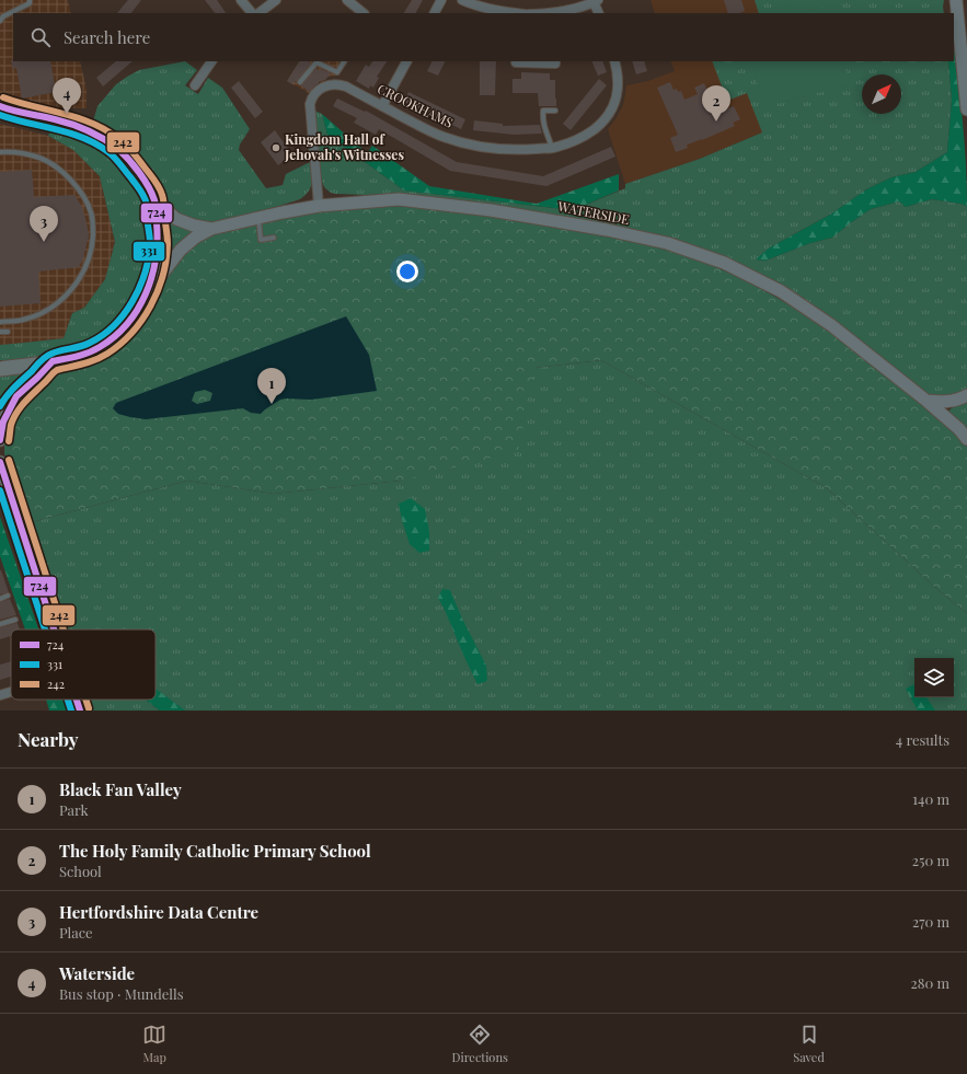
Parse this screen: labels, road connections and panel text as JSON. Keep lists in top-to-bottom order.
{
  "streets": {
    "main road": ["WATERSIDE"],
    "street": ["CROOKHAMS"]
  },
  "crossings": [
    ["CROOKHAMS", "WATERSIDE"]
  ],
  "places": ["Kingdom Hall of Jehovah's Witnesses"],
  "lines": ["transit line 242", "transit line 724", "transit line 331"],
  "legend": ["724", "331", "242"],
  "north": "top right",
  "page": {
    "search": "Search here",
    "pins": [
      "4",
      "2",
      "3",
      "1"
    ],
    "heading": ["Nearby", "4 results"],
    "list": [
      {
        "mark": "1",
        "name": "Black Fan Valley",
        "note": "Park",
        "value": "140 m"
      },
      {
        "mark": "2",
        "name": "The Holy Family Catholic Primary School",
        "note": "School",
        "value": "250 m"
      },
      {
        "mark": "3",
        "name": "Hertfordshire Data Centre",
        "note": "Place",
        "value": "270 m"
      },
      {
        "mark": "4",
        "name": "Waterside",
        "note": "Bus stop · Mundells",
        "value": "280 m"
      }
    ],
    "nav": ["Map", "Directions", "Saved"]
  }
}
